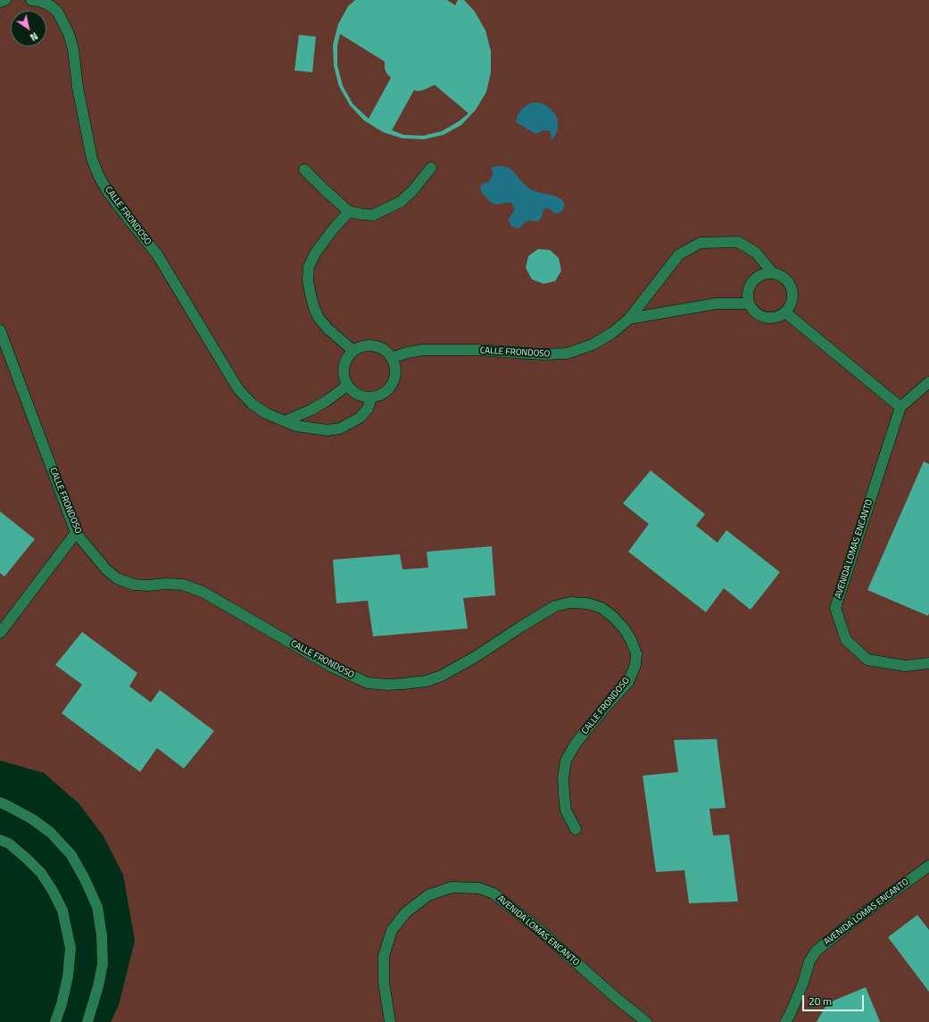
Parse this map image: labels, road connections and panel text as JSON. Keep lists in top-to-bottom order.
{
  "streets": {
    "street": ["CALLE FRONDOSO", "AVENIDA LOMAS ENCANTO"]
  },
  "scale_bar": "20 m",
  "north": "bottom right"
}
